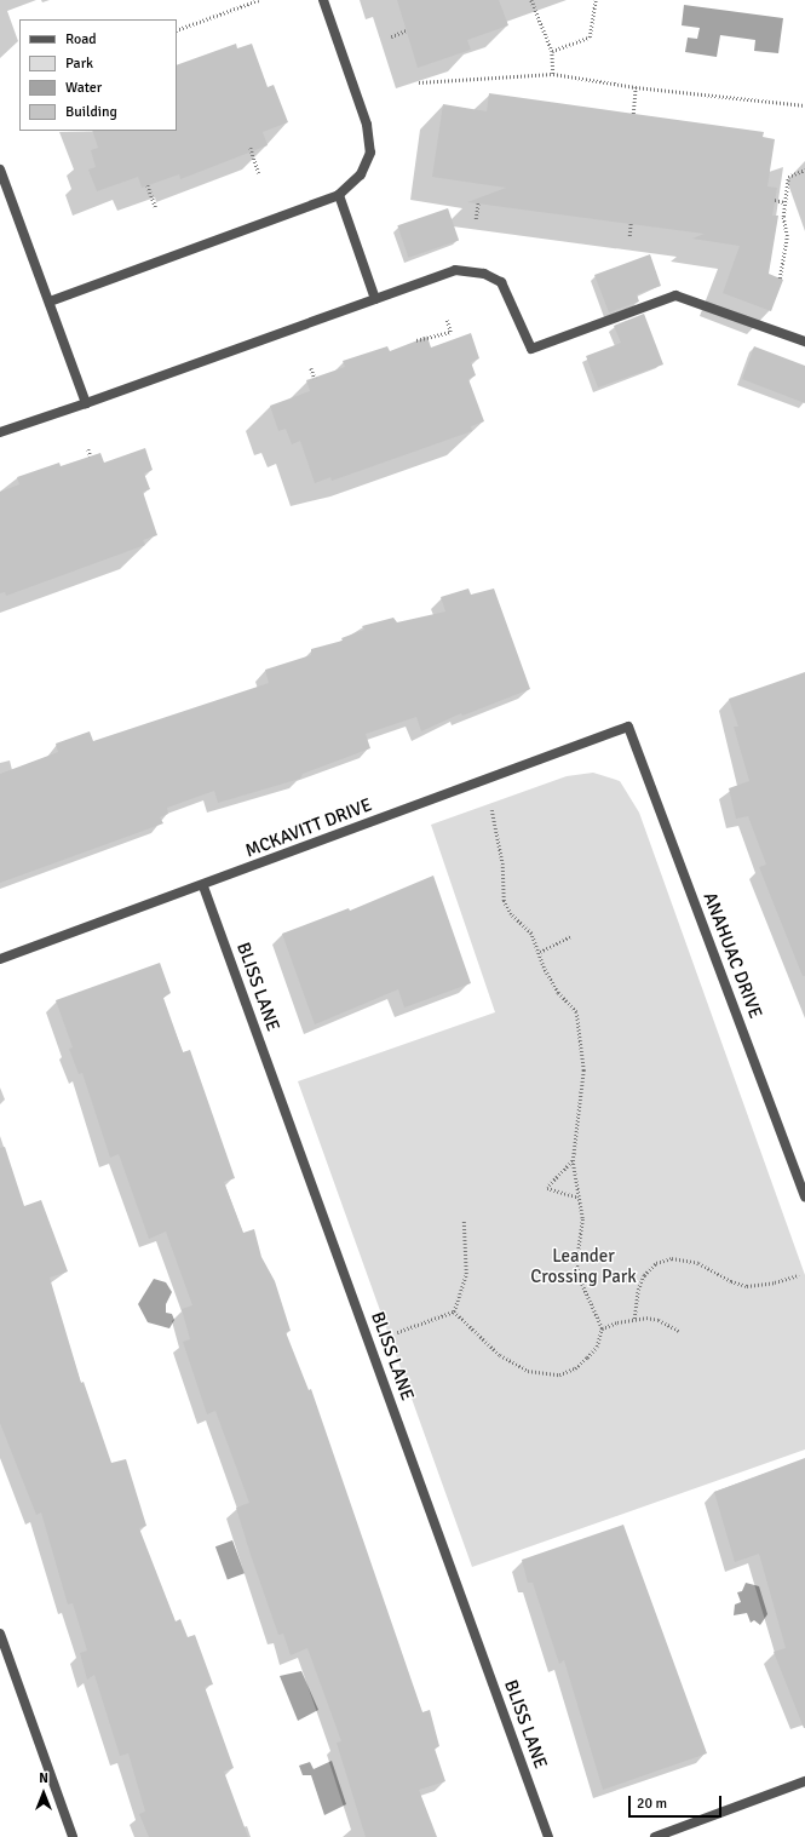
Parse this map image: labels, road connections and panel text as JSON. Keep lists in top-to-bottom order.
{
  "streets": {
    "street": ["MCKAVITT DRIVE", "ANAHUAC DRIVE", "BLISS LANE"]
  },
  "crossings": [
    ["MCKAVITT DRIVE", "ANAHUAC DRIVE"],
    ["MCKAVITT DRIVE", "BLISS LANE"]
  ],
  "parks": ["Leander Crossing Park"],
  "legend": [
    "Road",
    "Park",
    "Water",
    "Building"
  ],
  "scale_bar": "20 m",
  "north": "top"
}
